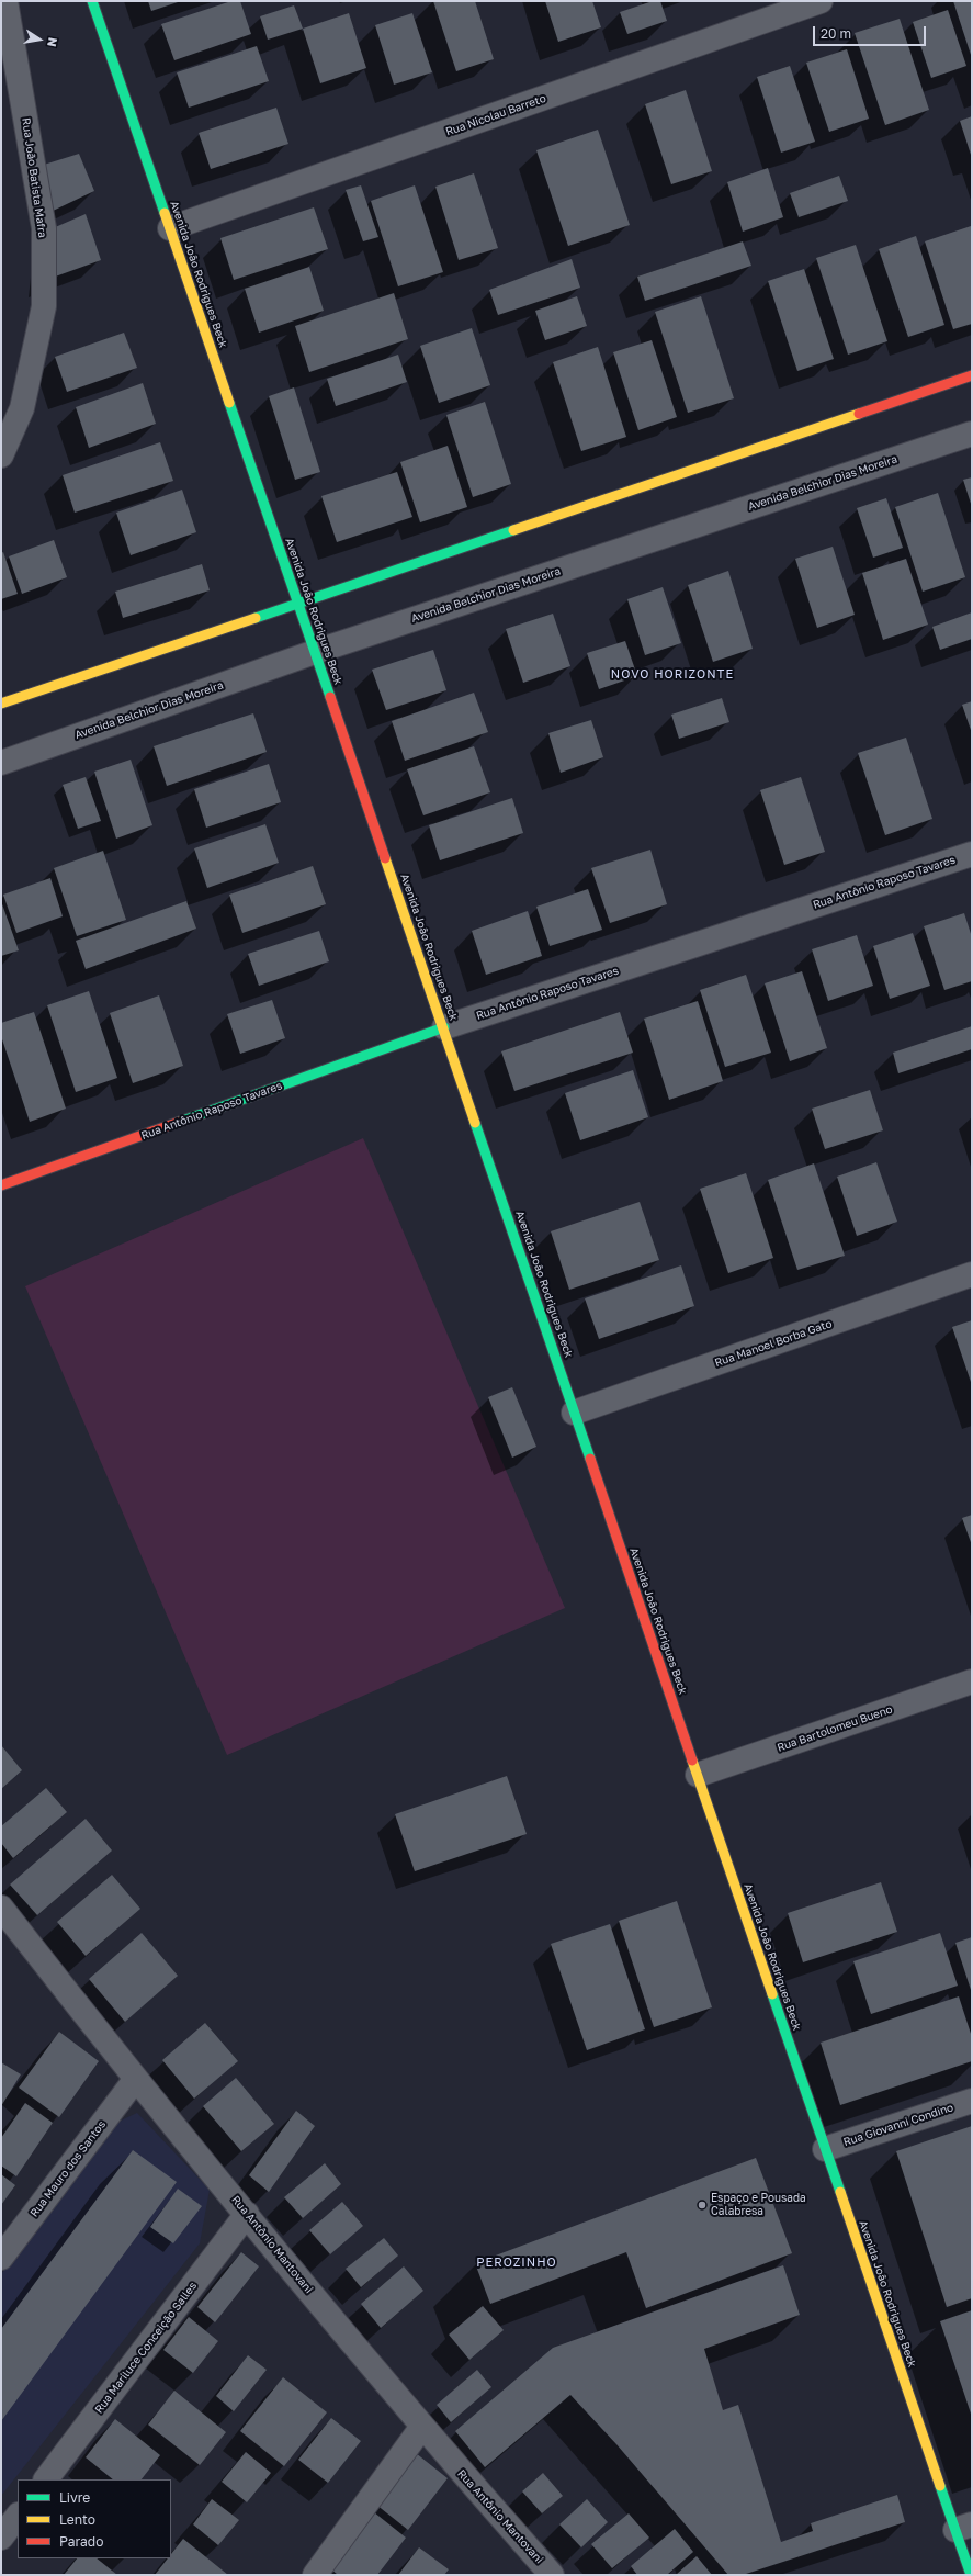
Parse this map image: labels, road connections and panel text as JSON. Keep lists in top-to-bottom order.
{
  "streets": {
    "street": [
      "Rua Nicolau Barreto",
      "Rua João Batista Mafra",
      "Avenida João Rodrigues Beck",
      "Avenida Belchior Dias Moreira",
      "Rua Antônio Raposo Tavares",
      "Rua Manoel Borba Gato",
      "Rua Bartolomeu Bueno",
      "Rua Giovanni Condino",
      "Rua Mauro dos Santos",
      "Rua Antônio Mantovani",
      "Rua Mariluce Conceição Salles"
    ]
  },
  "crossings": [
    ["Rua Nicolau Barreto", "Avenida João Rodrigues Beck"],
    ["Avenida João Rodrigues Beck", "Avenida Belchior Dias Moreira"],
    ["Avenida João Rodrigues Beck", "Rua Antônio Raposo Tavares"],
    ["Avenida João Rodrigues Beck", "Rua Manoel Borba Gato"],
    ["Avenida João Rodrigues Beck", "Rua Bartolomeu Bueno"],
    ["Avenida João Rodrigues Beck", "Rua Giovanni Condino"],
    ["Rua Mauro dos Santos", "Rua Antônio Mantovani"],
    ["Rua Antônio Mantovani", "Rua Mariluce Conceição Salles"]
  ],
  "districts": ["NOVO HORIZONTE", "PEROZINHO"],
  "places": ["Espaço e Pousada Calabresa"],
  "legend": ["Livre", "Lento", "Parado"],
  "scale_bar": "20 m",
  "north": "right"
}
